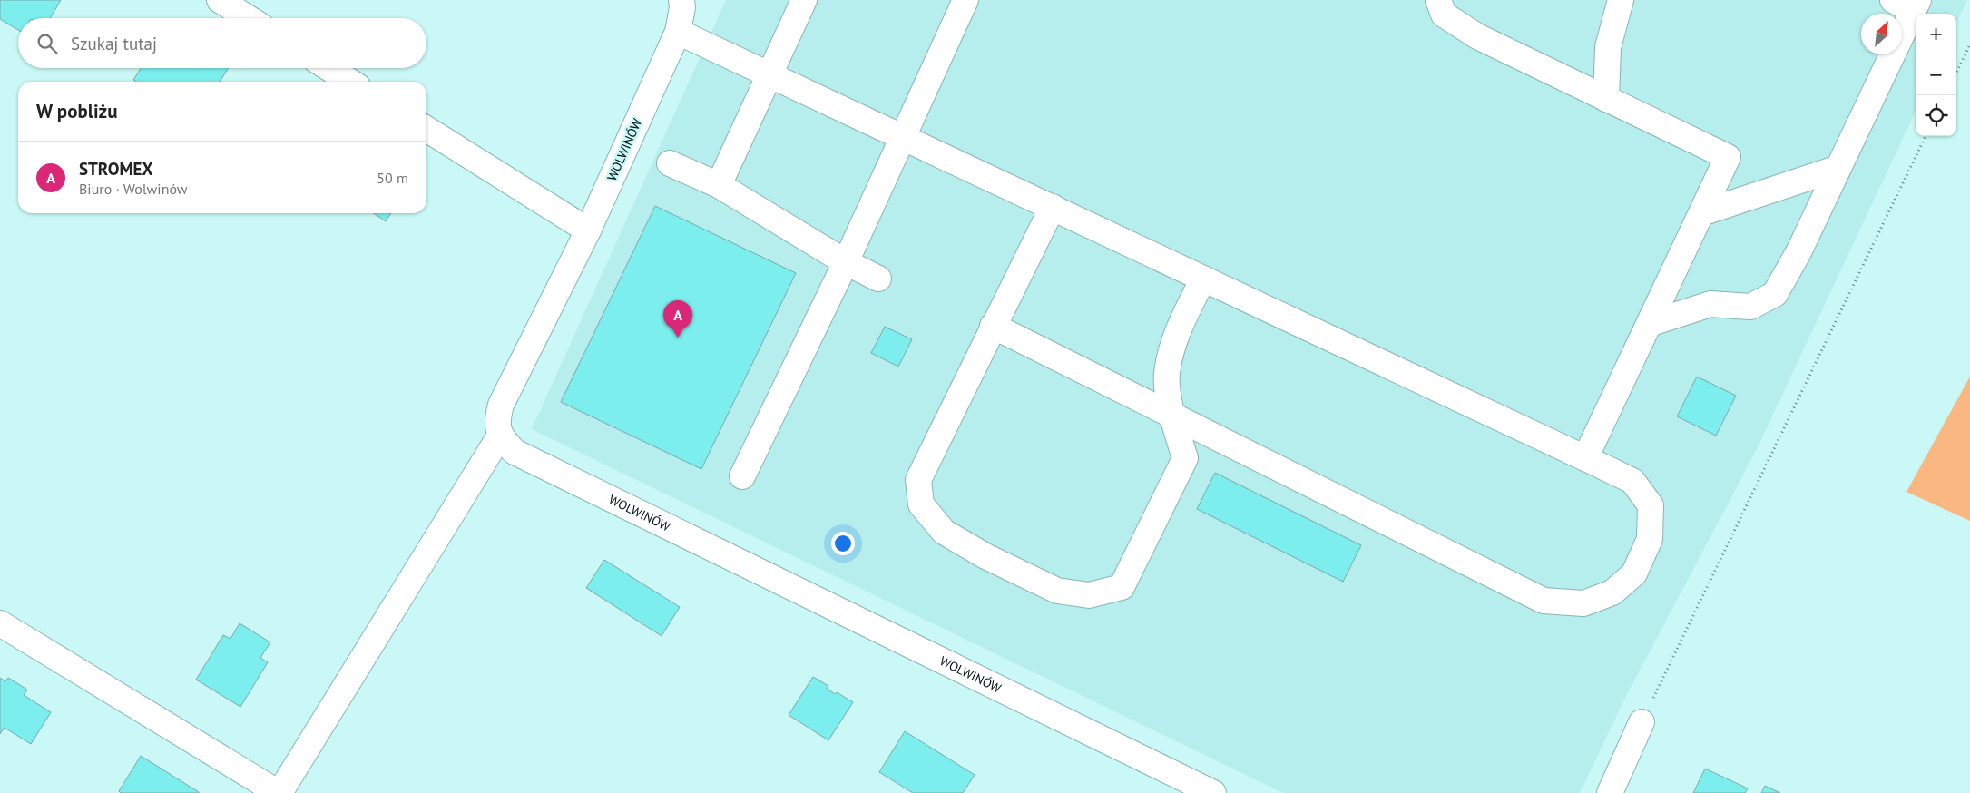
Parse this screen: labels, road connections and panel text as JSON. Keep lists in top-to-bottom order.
{
  "streets": {
    "street": ["WOLWINÓW"]
  },
  "north": "top right",
  "page": {
    "map_buttons": ["+", "−"],
    "search": "Szukaj tutaj",
    "heading": "W pobliżu",
    "list": [
      {
        "mark": "A",
        "name": "STROMEX",
        "note": "Biuro · Wolwinów",
        "value": "50 m"
      }
    ],
    "pins": "A"
  }
}
